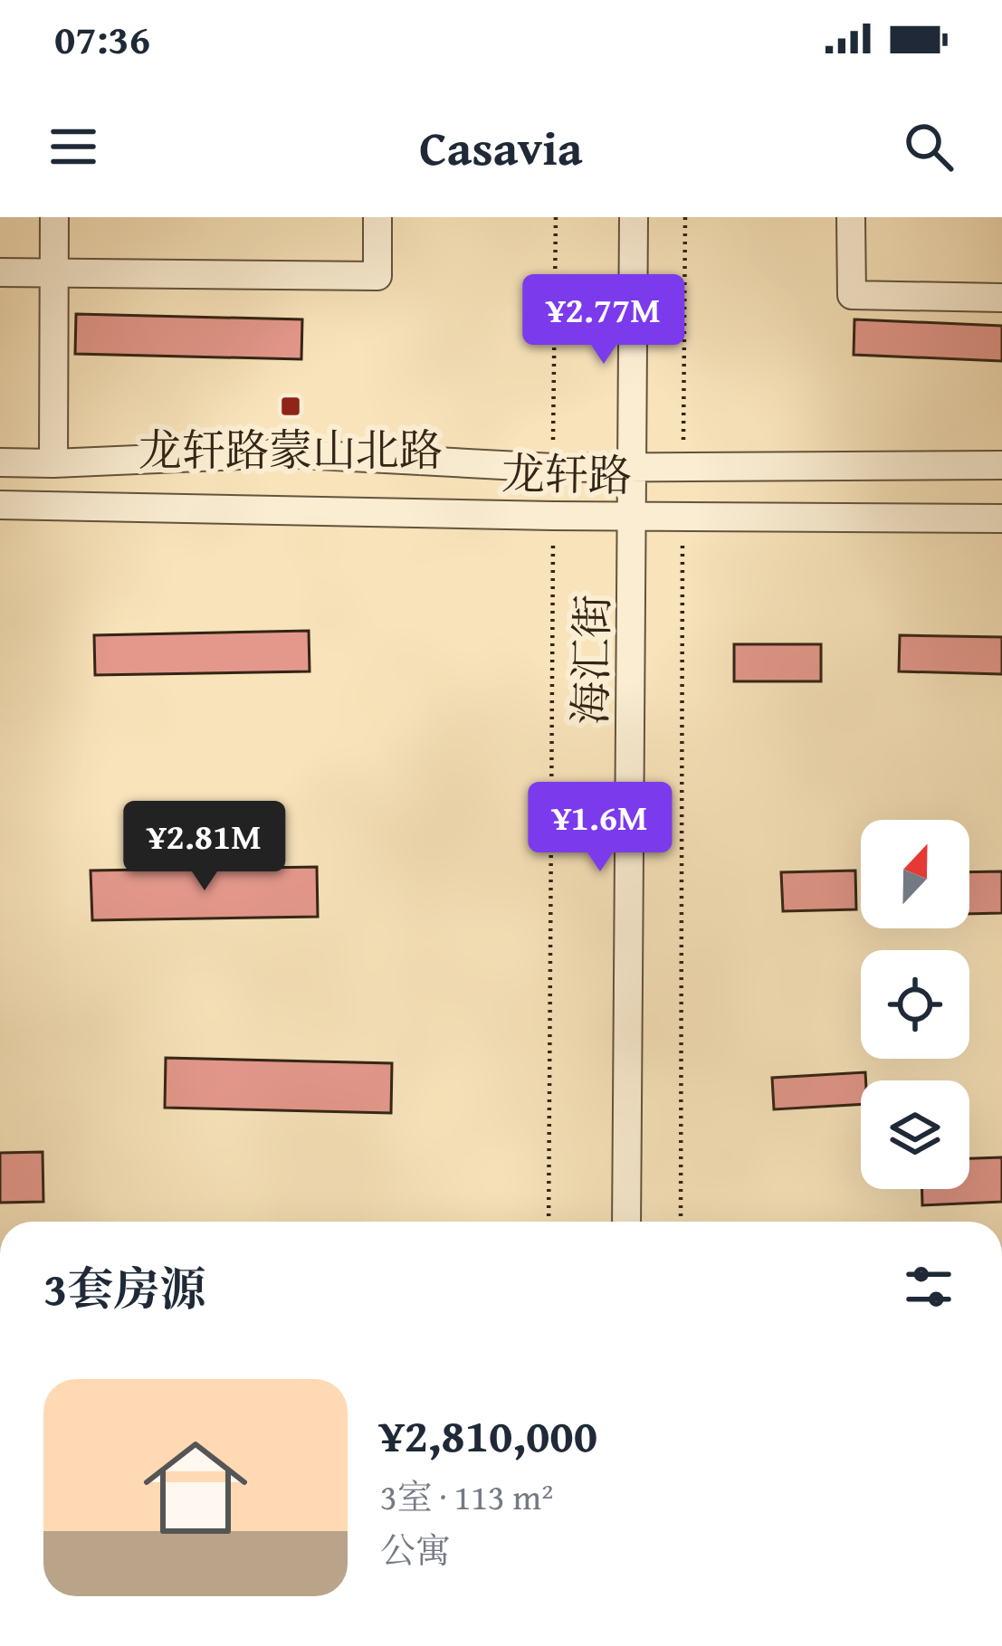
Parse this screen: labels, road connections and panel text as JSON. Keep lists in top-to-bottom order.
{
  "streets": {
    "street": ["龙轩路", "海汇街"]
  },
  "crossings": [
    ["龙轩路", "海汇街"]
  ],
  "places": {
    "transit": ["龙轩路蒙山北路"]
  },
  "north": "top",
  "page": {
    "status": "07:36",
    "header": "Casavia",
    "price": ["¥2.77M", "¥1.6M", "¥2.81M"],
    "heading": "3套房源",
    "list": [
      {
        "name": "¥2,810,000",
        "note": "3室 · 113 m² · 公寓"
      }
    ]
  }
}
